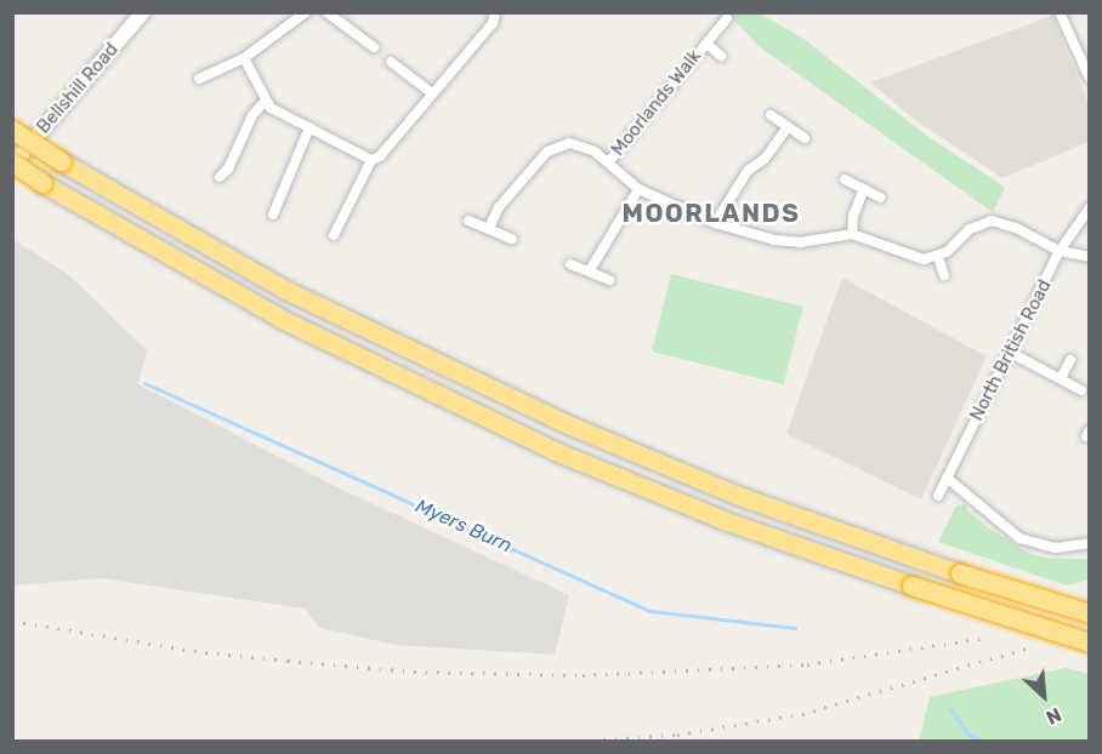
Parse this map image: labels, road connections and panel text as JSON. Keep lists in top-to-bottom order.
{
  "streets": {
    "main road": ["Bellshill Road"],
    "street": ["Moorlands Walk", "North British Road"]
  },
  "districts": ["MOORLANDS"],
  "water": ["Myers Burn"],
  "north": "bottom right"
}
